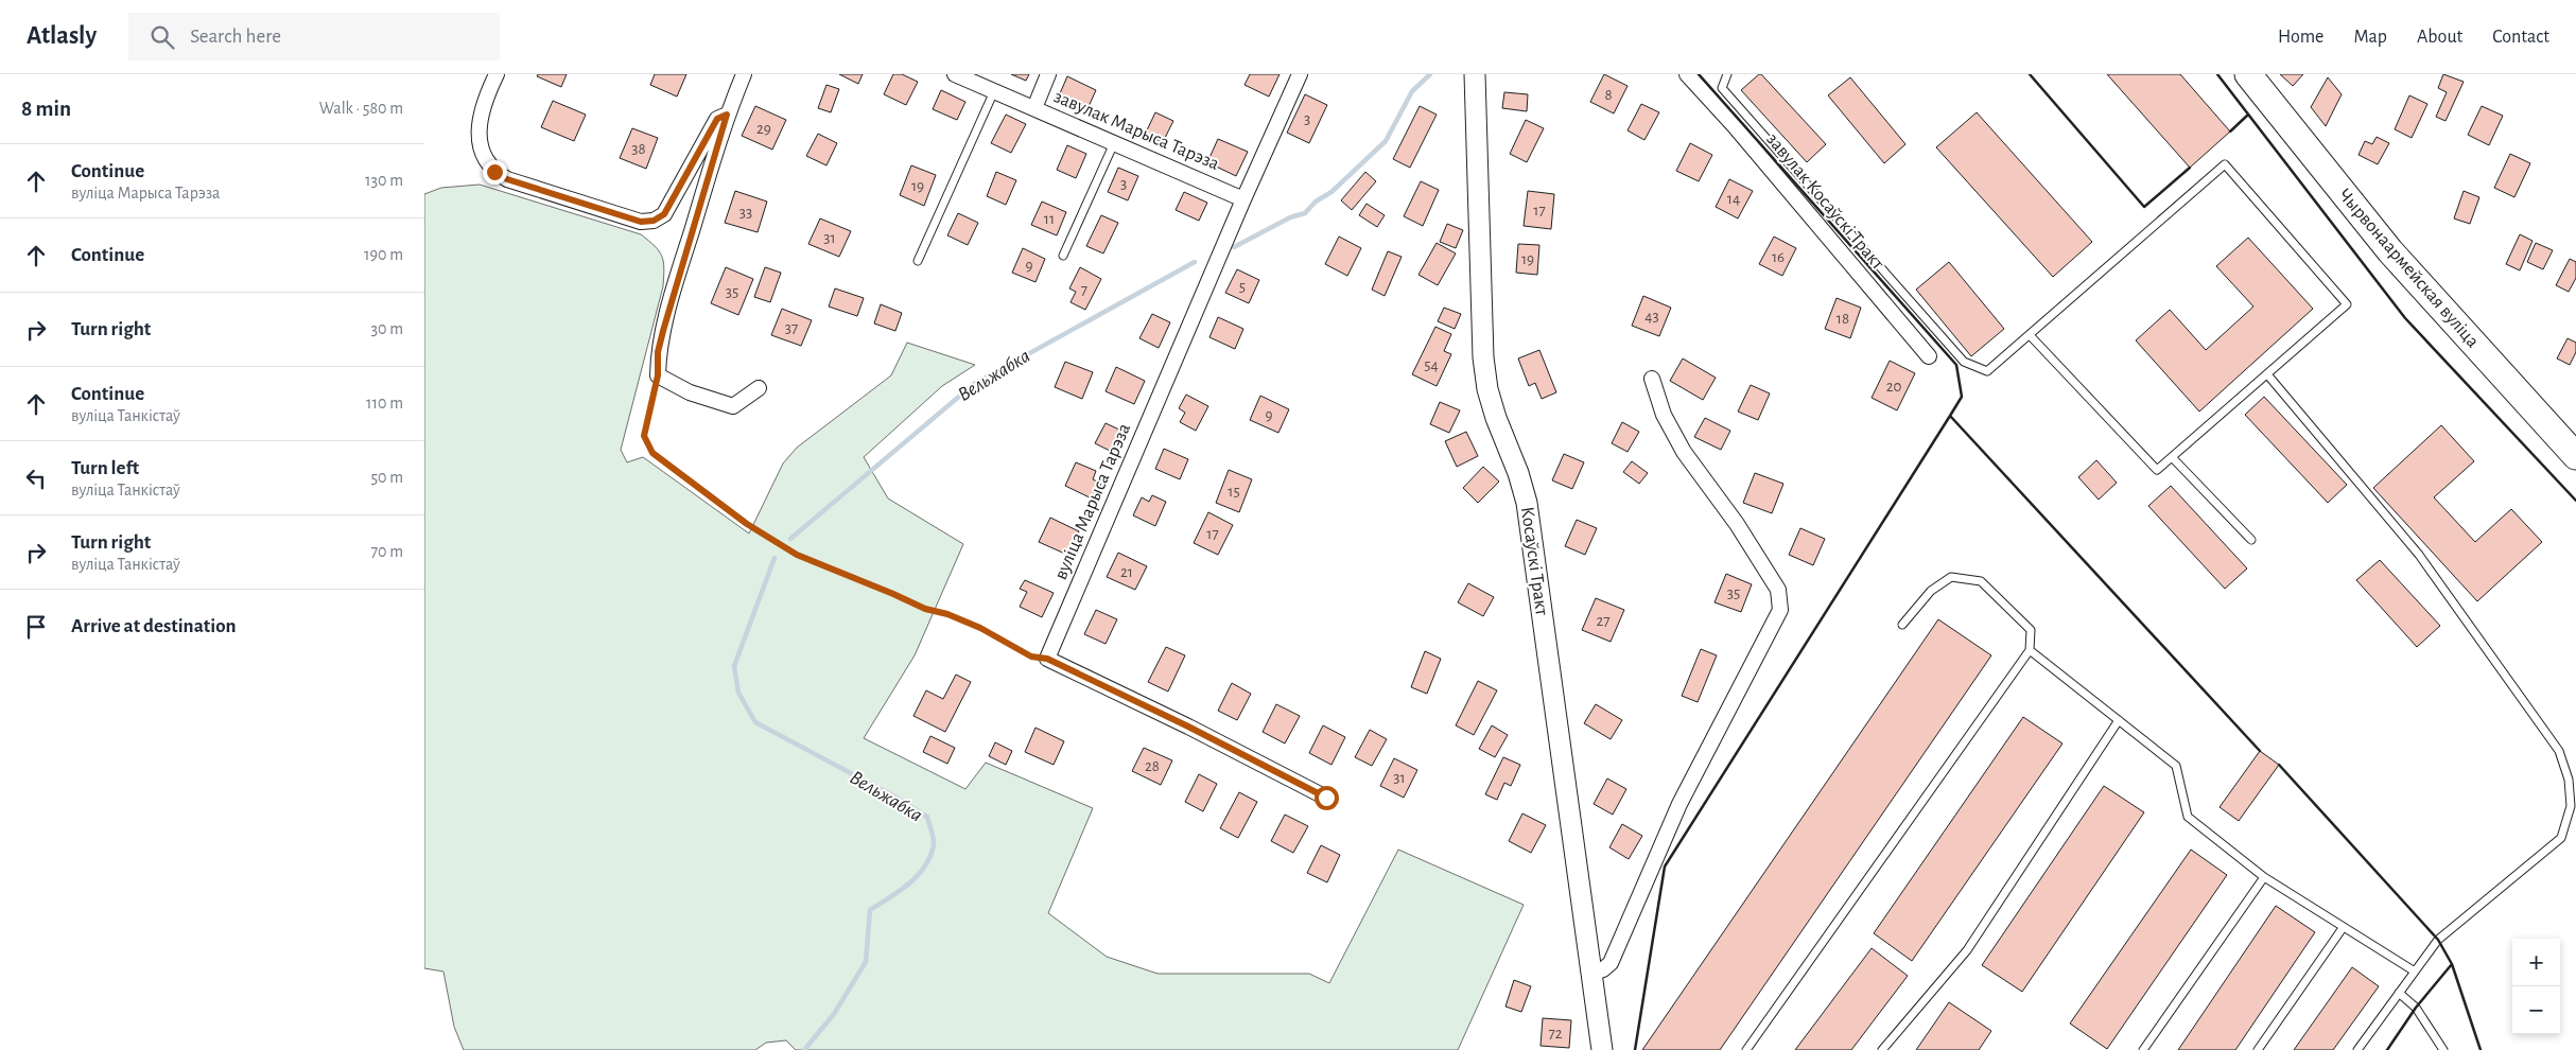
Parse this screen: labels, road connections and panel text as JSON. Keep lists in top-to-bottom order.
{
  "streets": {
    "highway": ["Чырвонаармейская вуліца"],
    "main road": ["Косаўскі Тракт"],
    "street": ["завулак Марыса Тарэза", "завулак Косаўскі Тракт", "вуліца Марыса Тарэза"]
  },
  "crossings": [
    ["завулак Марыса Тарэза", "вуліца Марыса Тарэза"]
  ],
  "water": ["Вельжабка"],
  "house_numbers": [
    "8",
    "3",
    "29",
    "38",
    "3",
    "19",
    "14",
    "17",
    "33",
    "11",
    "31",
    "16",
    "19",
    "9",
    "5",
    "7",
    "35",
    "43",
    "18",
    "37",
    "54",
    "20",
    "9",
    "15",
    "17",
    "21",
    "35",
    "27",
    "28",
    "31",
    "72"
  ],
  "page": {
    "header": "Atlasly",
    "search": "Search here",
    "nav": [
      "Home",
      "Map",
      "About",
      "Contact"
    ],
    "heading": ["8 min", "Walk · 580 m"],
    "list": [
      ["Continue", "вуліца Марыса Тарэза", "130 m"],
      ["Continue", "190 m"],
      ["Turn right", "30 m"],
      ["Continue", "вуліца Танкістаў", "110 m"],
      ["Turn left", "вуліца Танкістаў", "50 m"],
      ["Turn right", "вуліца Танкістаў", "70 m"],
      "Arrive at destination"
    ],
    "map_buttons": ["+", "−"]
  }
}
